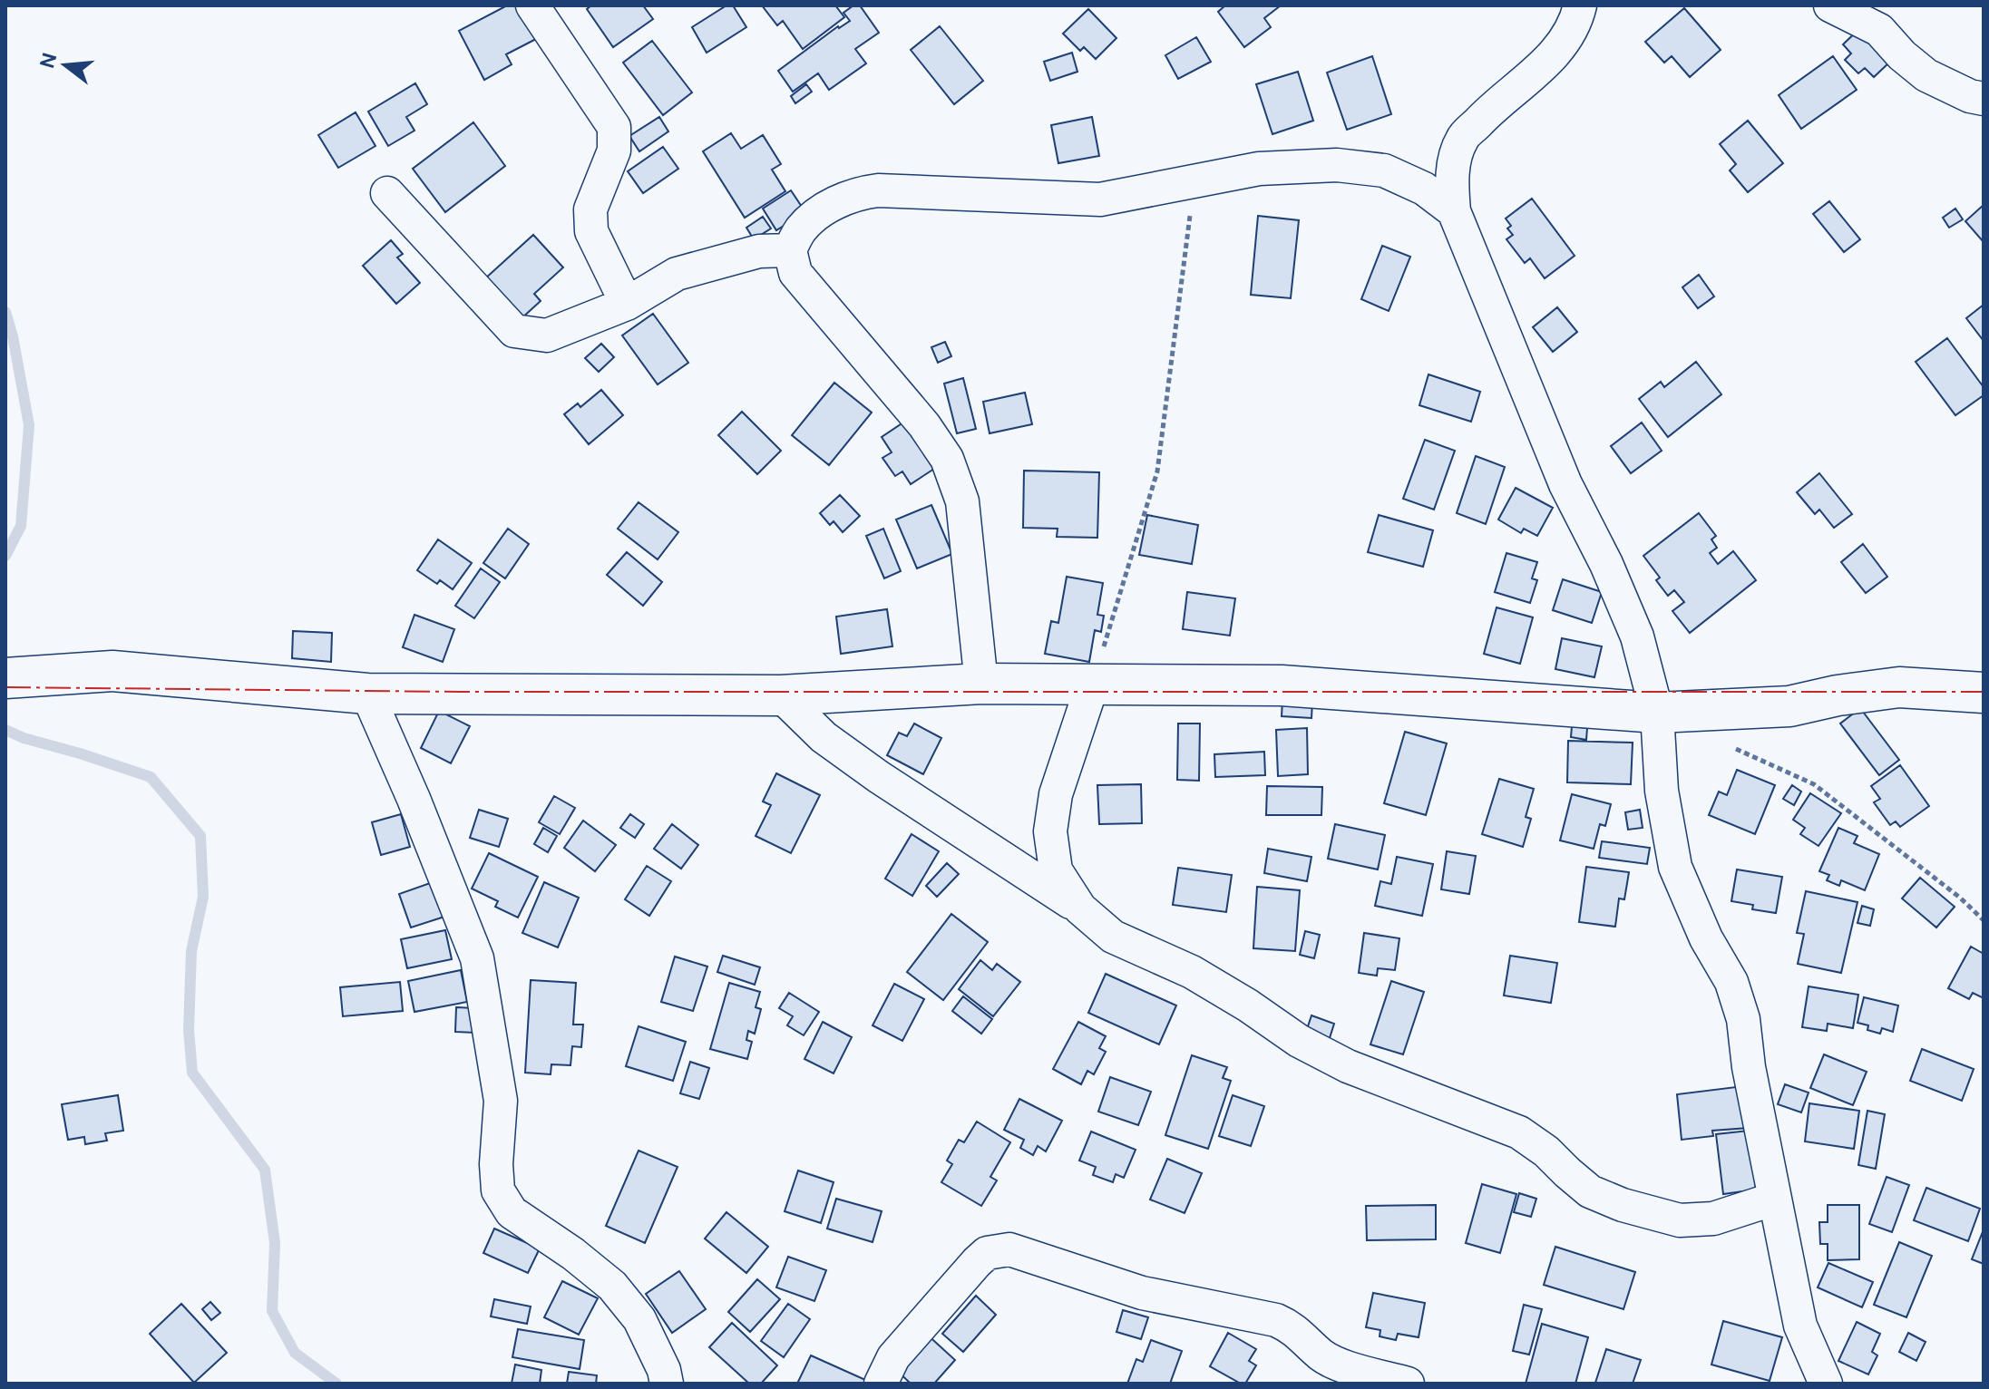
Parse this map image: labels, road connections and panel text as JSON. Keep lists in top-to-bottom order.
{
  "north": "left"
}
